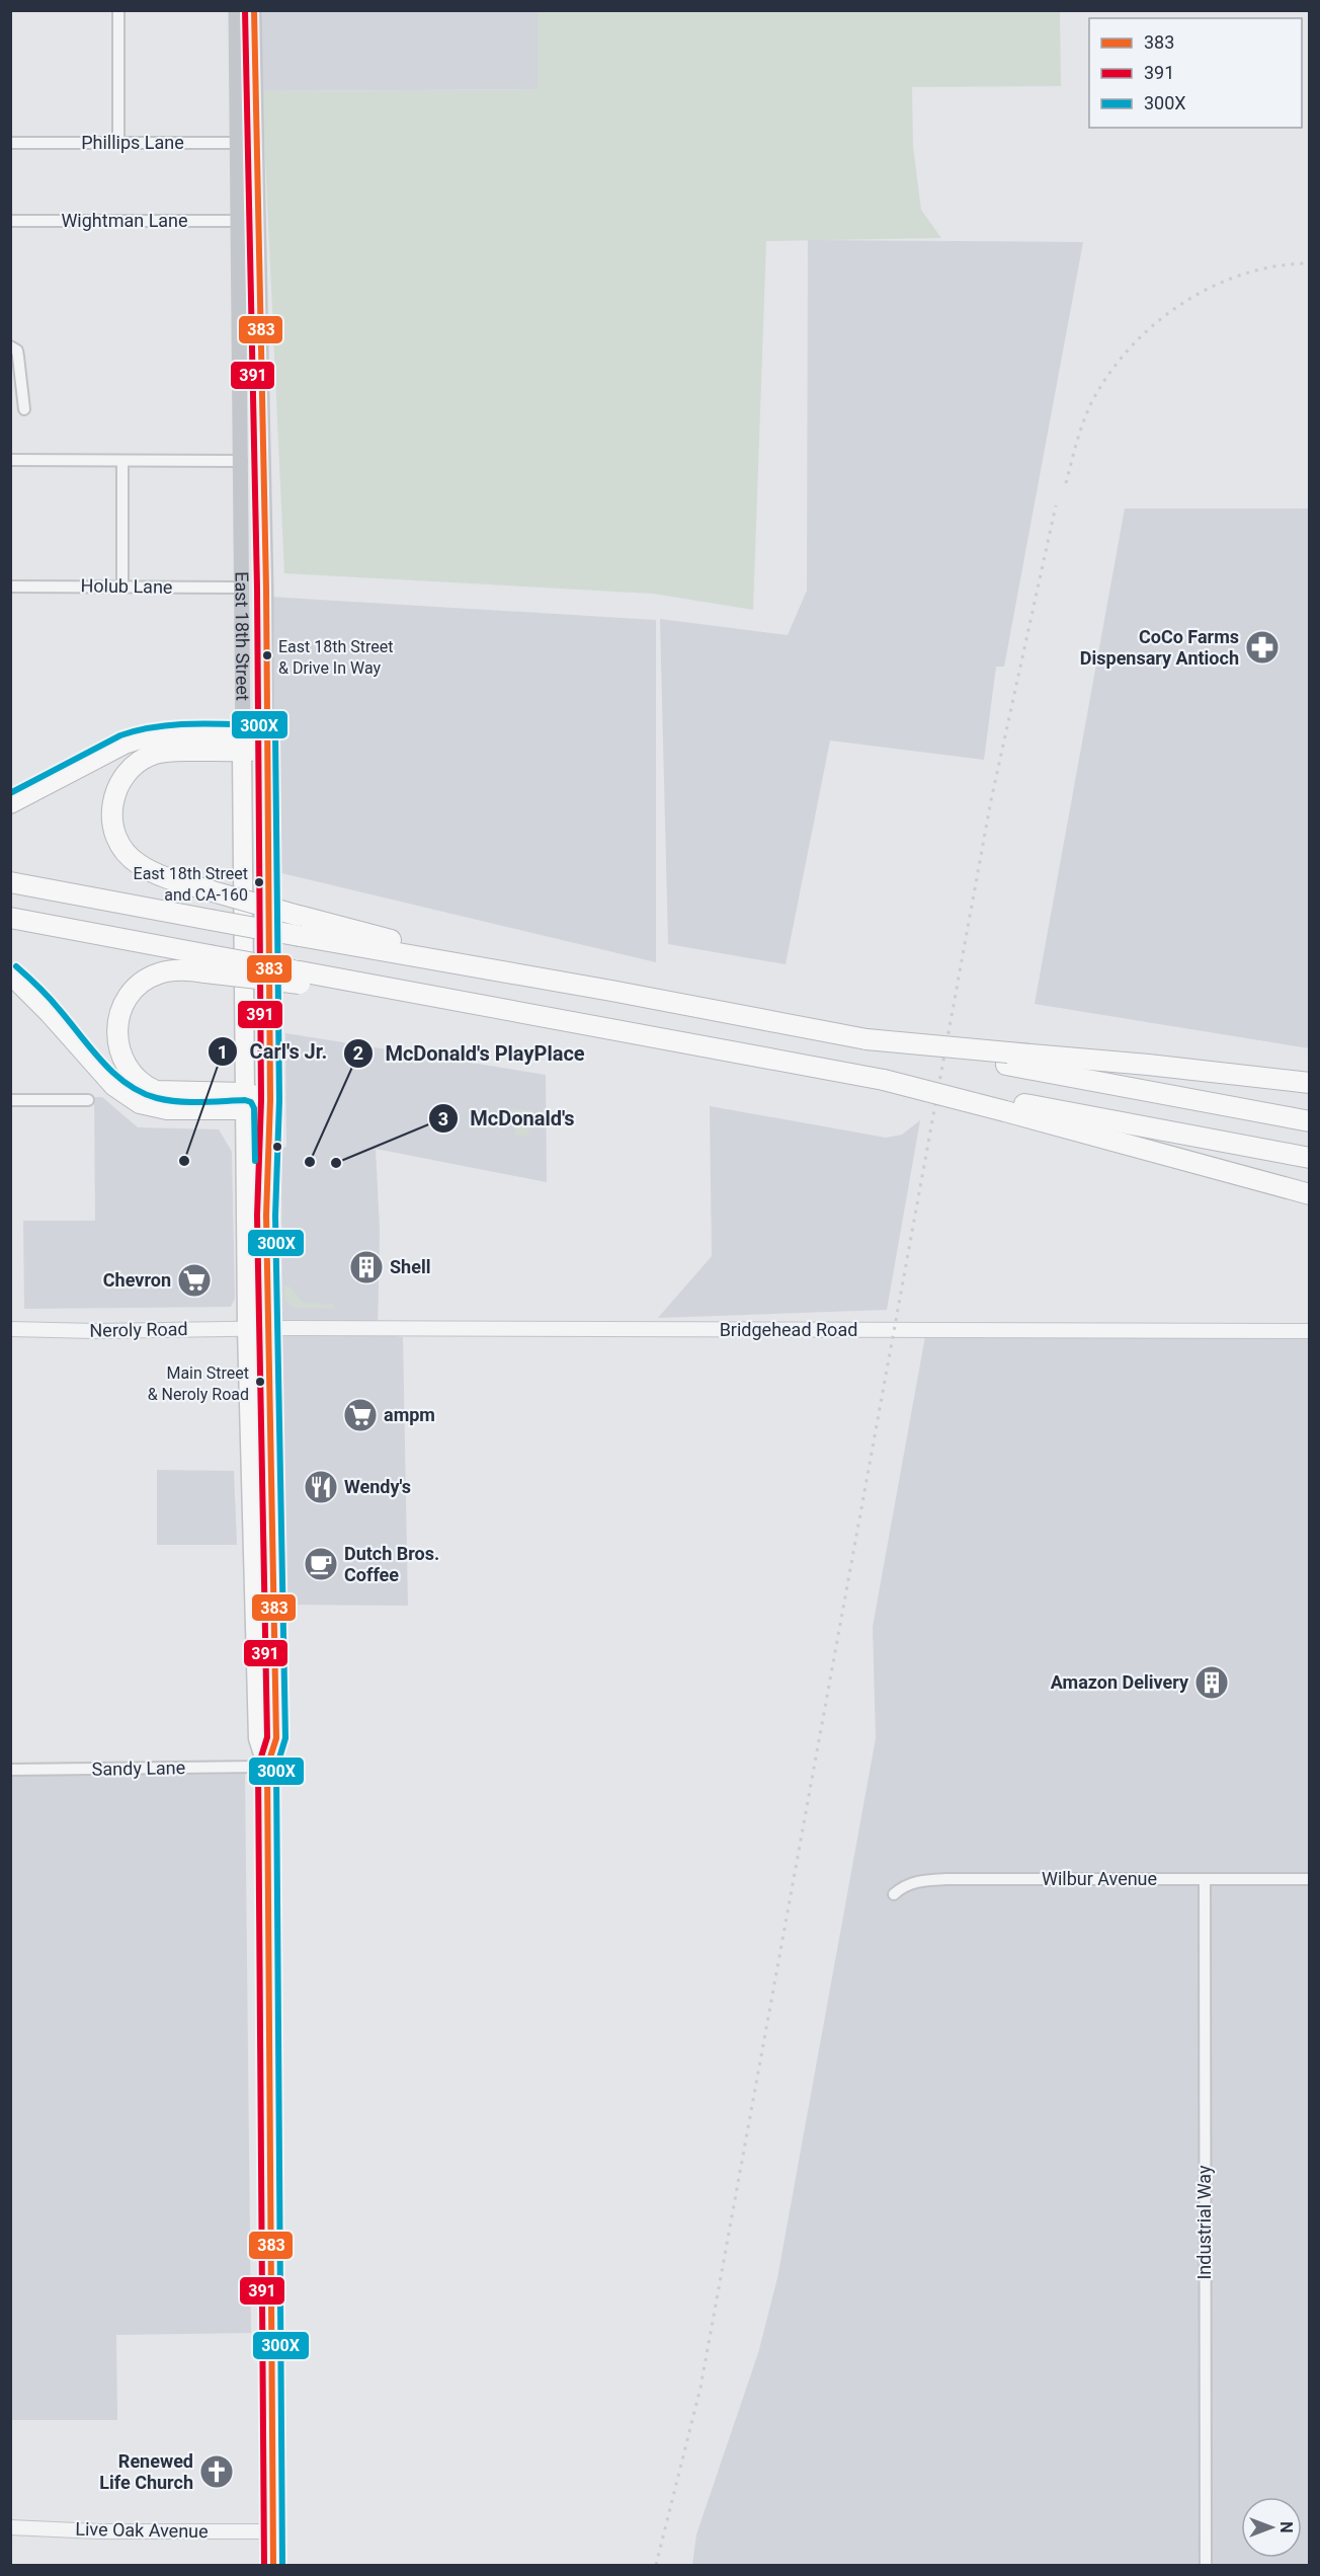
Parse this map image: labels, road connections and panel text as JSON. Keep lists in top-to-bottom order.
{
  "streets": {
    "main road": ["East 18th Street"],
    "street": [
      "Phillips Lane",
      "Wightman Lane",
      "Holub Lane",
      "Neroly Road",
      "Bridgehead Road",
      "Sandy Lane",
      "Wilbur Avenue",
      "Industrial Way",
      "Live Oak Avenue"
    ]
  },
  "crossings": [
    ["Phillips Lane", "East 18th Street"],
    ["Wightman Lane", "East 18th Street"],
    ["Holub Lane", "East 18th Street"],
    ["Neroly Road", "Bridgehead Road"],
    ["Wilbur Avenue", "Industrial Way"]
  ],
  "places": {
    "pharmacy": ["CoCo Farms Dispensary Antioch"],
    "other": [
      "East 18th Street & Drive In Way",
      "East 18th Street and CA-160",
      "Carl's Jr.",
      "McDonald's PlayPlace",
      "McDonald's",
      "Main Street & Neroly Road"
    ],
    "building": ["Shell", "Amazon Delivery"],
    "supermarket": ["Chevron", "ampm"],
    "restaurant": ["Wendy's"],
    "cafe": ["Dutch Bros. Coffee"],
    "church": ["Renewed Life Church"]
  },
  "lines": ["transit line 383", "transit line 391", "transit line 300X"],
  "legend": ["383", "391", "300X"],
  "north": "right"
}
